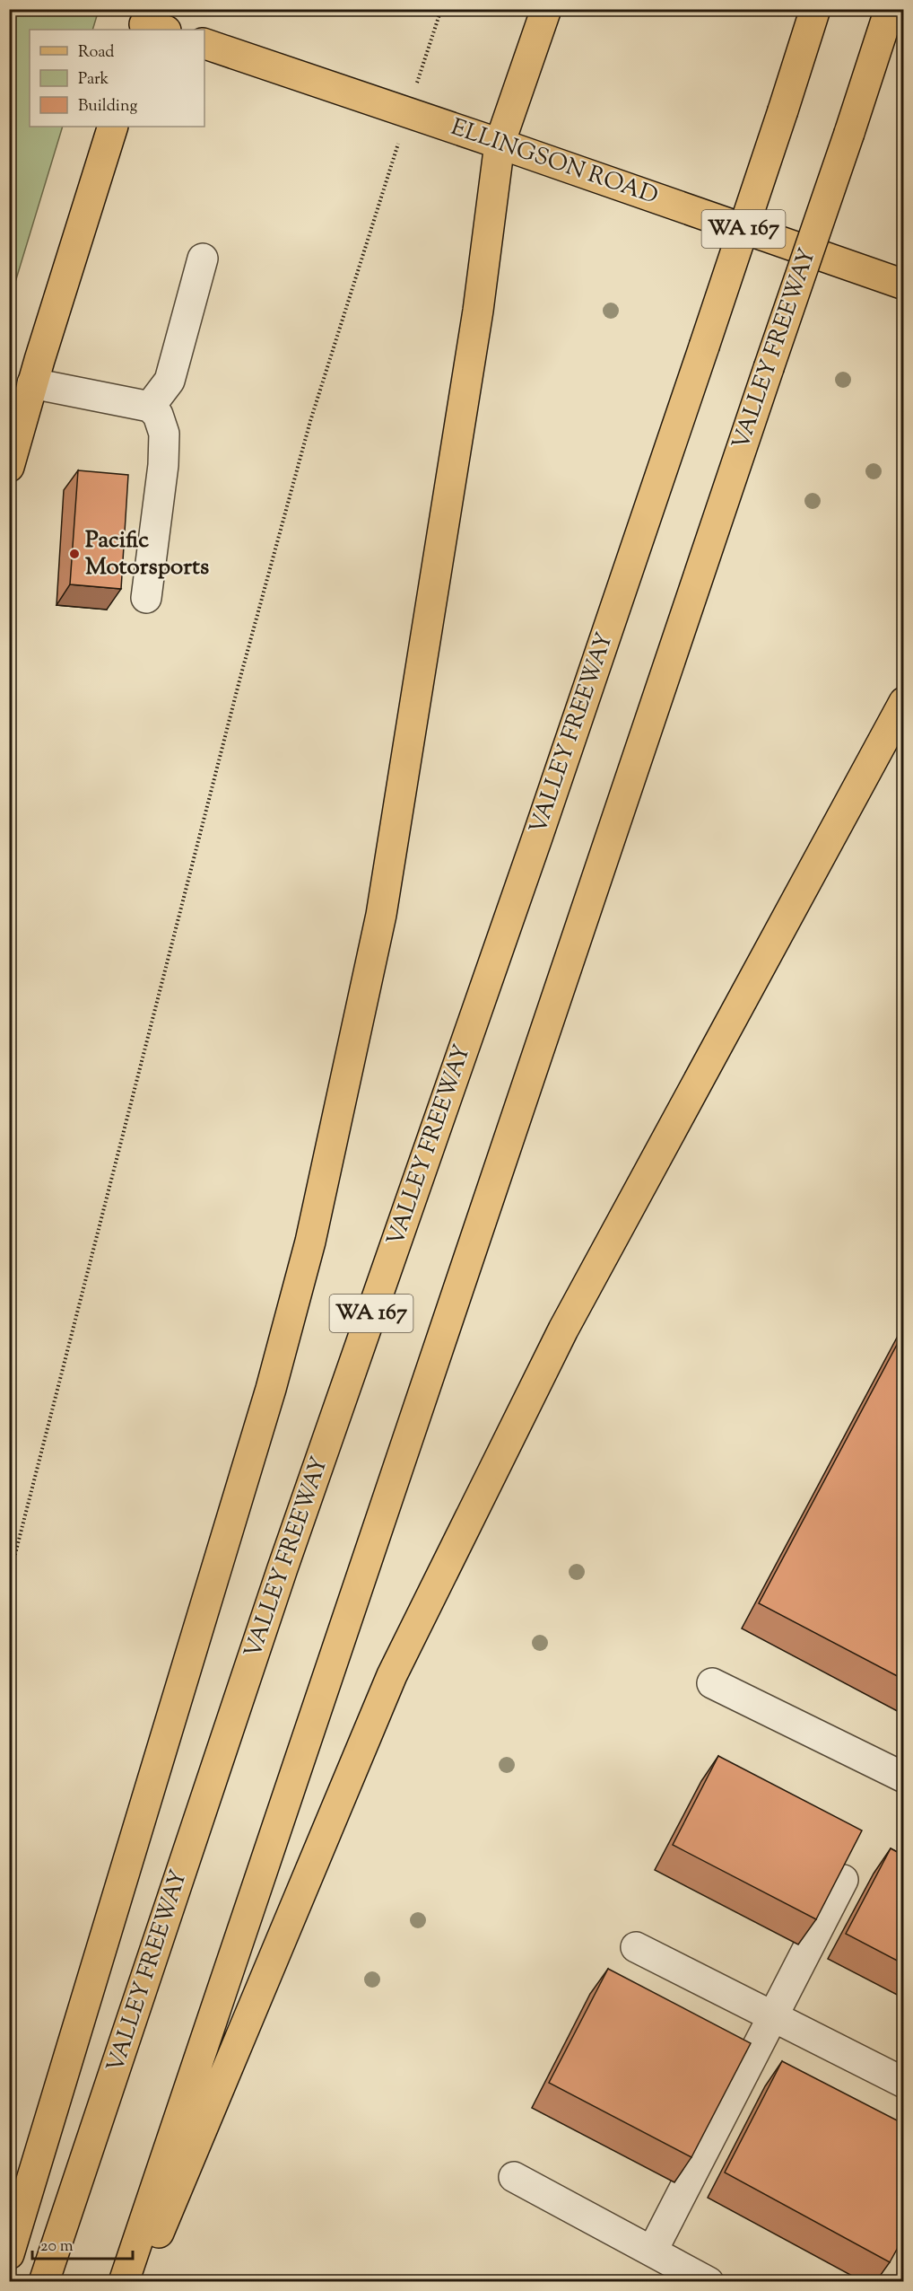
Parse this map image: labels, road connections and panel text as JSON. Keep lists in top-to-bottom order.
{
  "streets": {
    "main road": ["ELLINGSON ROAD", "WA 167", "VALLEY FREEWAY"]
  },
  "places": ["Pacific Motorsports"],
  "legend": ["Road", "Park", "Building"],
  "scale_bar": "20 m"
}
